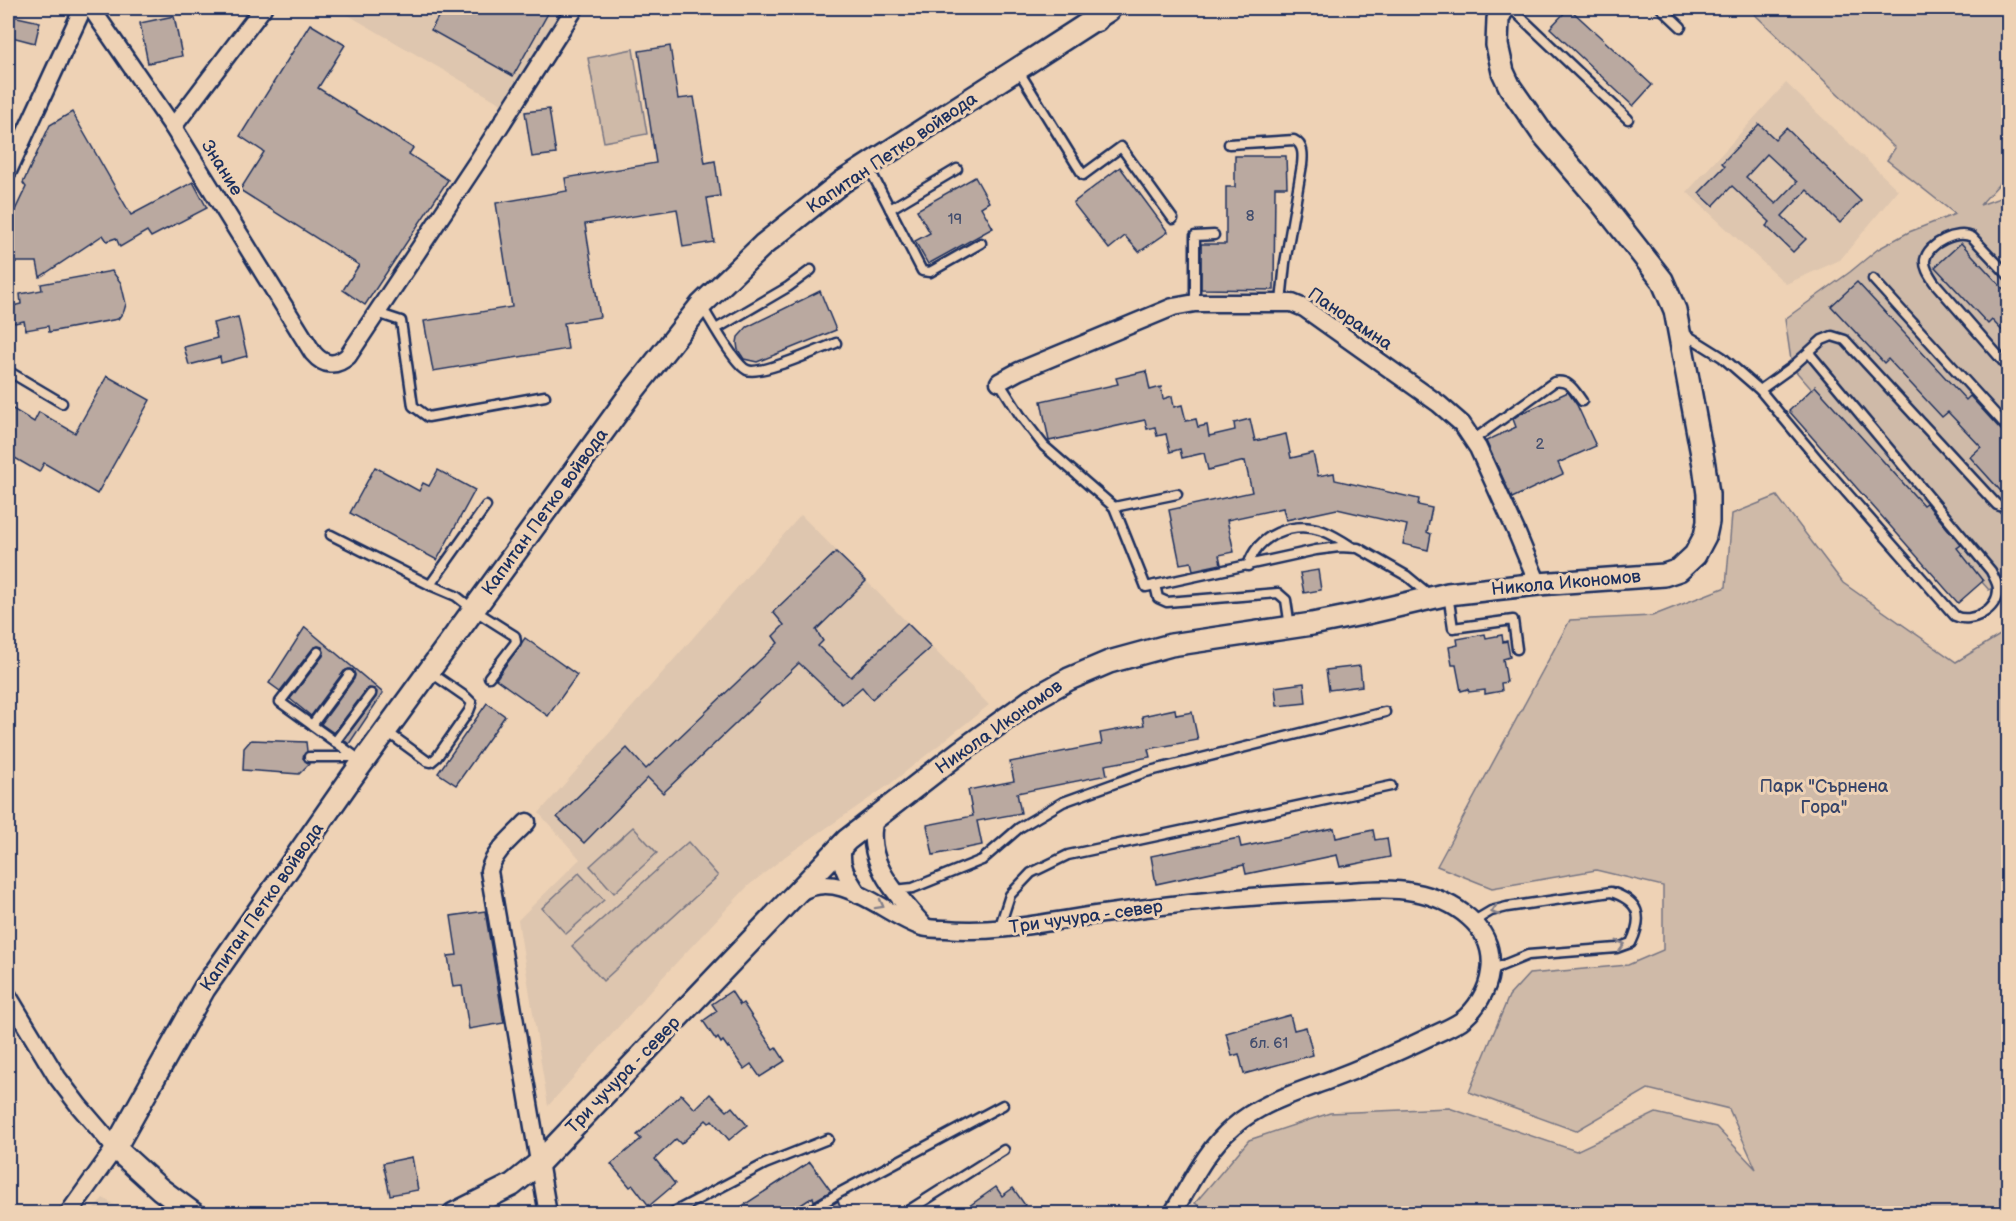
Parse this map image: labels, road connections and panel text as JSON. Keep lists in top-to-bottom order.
{
  "streets": {
    "street": [
      "Капитан Петко войвода",
      "Знание",
      "Панорамна",
      "Никола Икономов",
      "Три чучура - север"
    ]
  },
  "crossings": [
    ["Панорамна", "Никола Икономов"],
    ["Никола Икономов", "Три чучура - север"]
  ],
  "parks": ["Парк \"Сърнена Гора\""],
  "house_numbers": [
    "8",
    "19",
    "2",
    "бл. 61"
  ]
}
